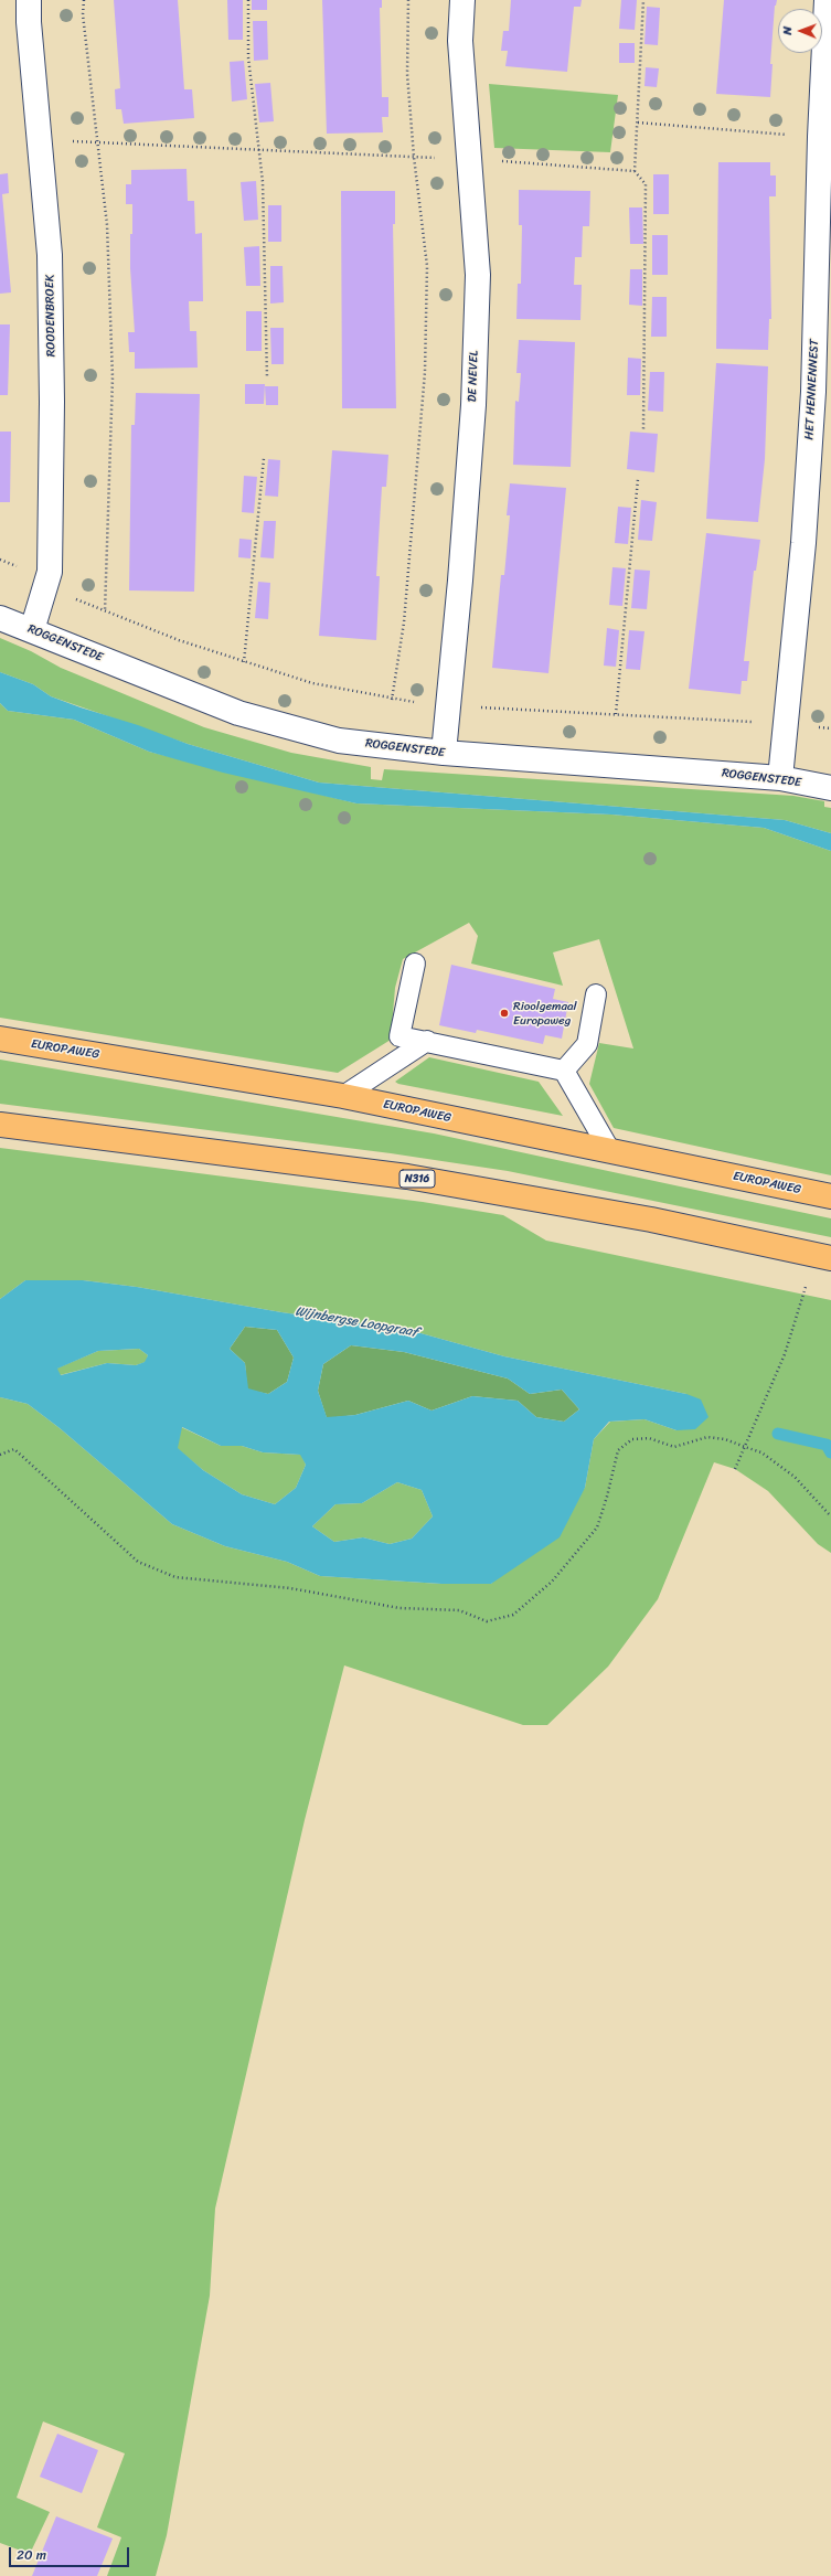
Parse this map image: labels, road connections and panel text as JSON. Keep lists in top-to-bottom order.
{
  "streets": {
    "main road": ["EUROPAWEG", "N316"],
    "street": [
      "ROODENBROEK",
      "DE NEVEL",
      "HET HENNENNEST",
      "ROGGENSTEDE"
    ]
  },
  "crossings": [
    ["ROODENBROEK", "ROGGENSTEDE"],
    ["DE NEVEL", "ROGGENSTEDE"],
    ["HET HENNENNEST", "ROGGENSTEDE"]
  ],
  "water": ["Wijnbergse Loopgraaf"],
  "places": ["Rioolgemaal Europaweg"],
  "scale_bar": "20 m",
  "north": "left"
}
